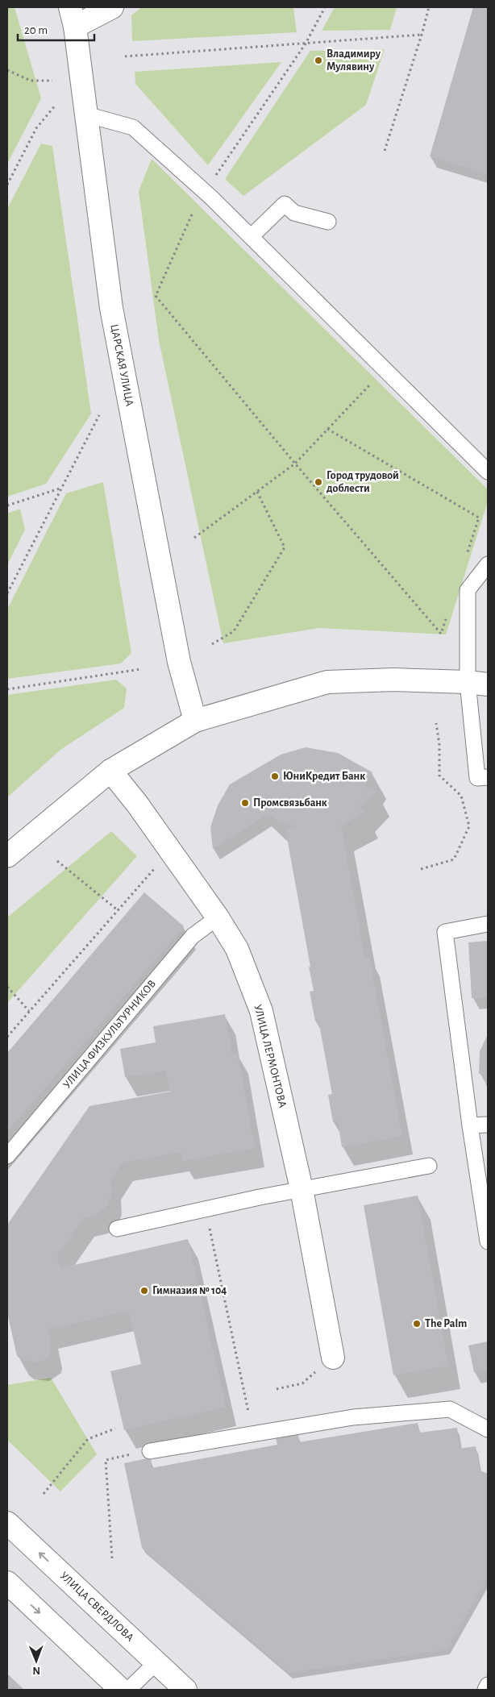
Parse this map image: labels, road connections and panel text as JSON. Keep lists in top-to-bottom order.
{
  "streets": {
    "street": ["ЦАРСКАЯ УЛИЦА", "УЛИЦА ЛЕРМОНТОВА", "УЛИЦА СВЕРДЛОВА"],
    "lane": ["УЛИЦА ФИЗКУЛЬТУРНИКОВ"]
  },
  "crossings": [
    ["УЛИЦА ФИЗКУЛЬТУРНИКОВ", "УЛИЦА ЛЕРМОНТОВА"]
  ],
  "places": [
    "Владимиру Мулявину",
    "Город трудовой доблести",
    "ЮниКредит Банк",
    "Промсвязьбанк",
    "Гимназия № 104",
    "The Palm"
  ],
  "scale_bar": "20 m",
  "north": "bottom"
}
